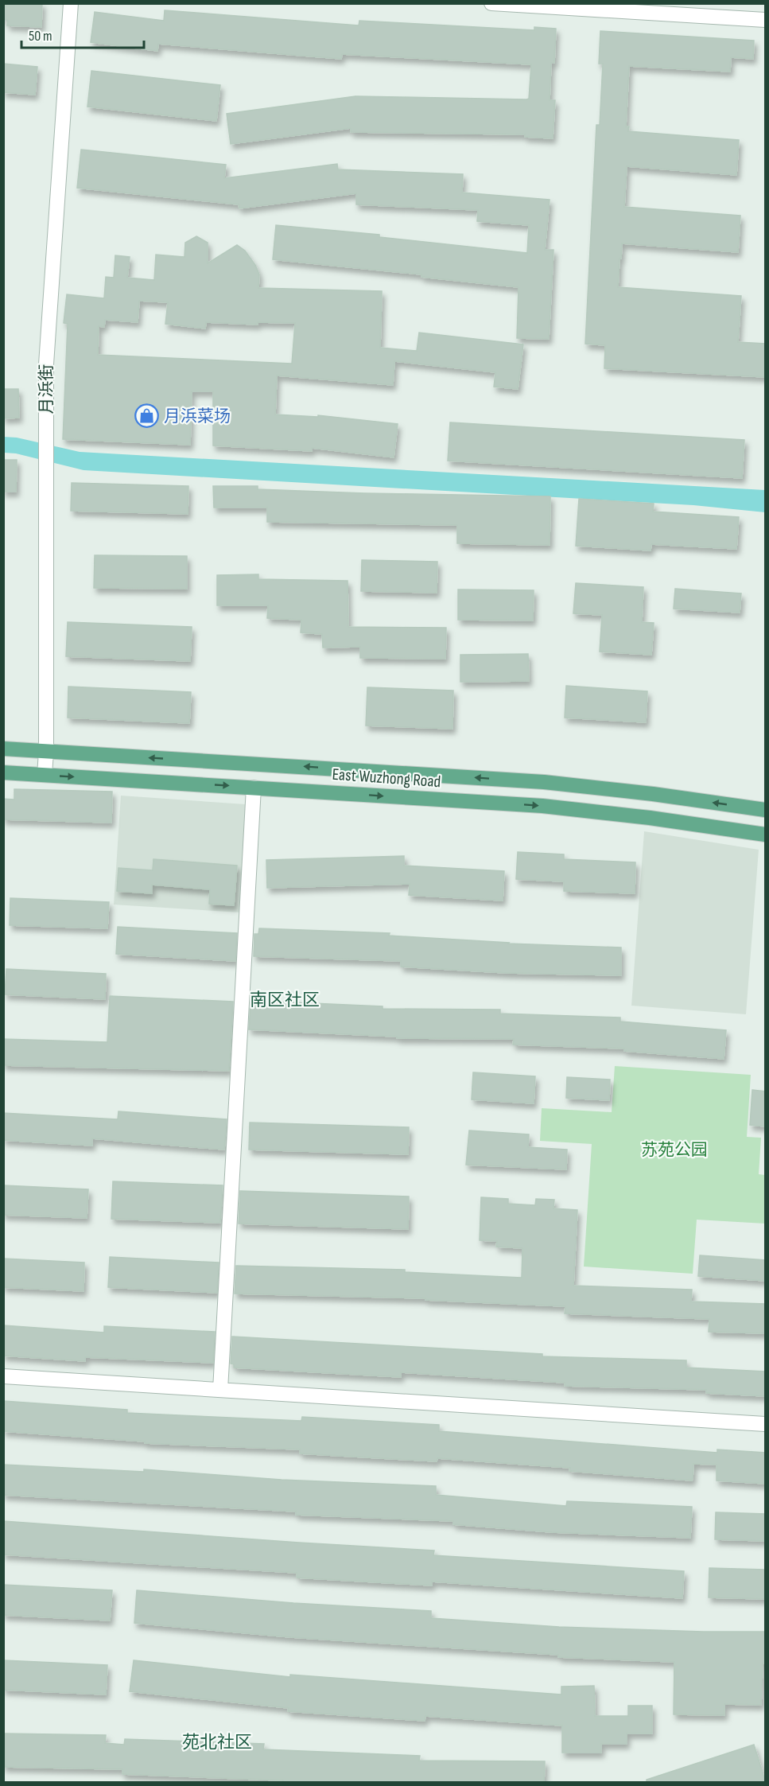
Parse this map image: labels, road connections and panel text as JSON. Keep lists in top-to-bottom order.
{
  "streets": {
    "main road": ["East Wuzhong Road"],
    "street": ["月浜街"]
  },
  "crossings": [
    ["月浜街", "East Wuzhong Road"]
  ],
  "districts": ["南区社区", "苑北社区"],
  "parks": ["苏苑公园"],
  "places": {
    "shop": ["月浜菜场"]
  },
  "scale_bar": "50 m"
}
